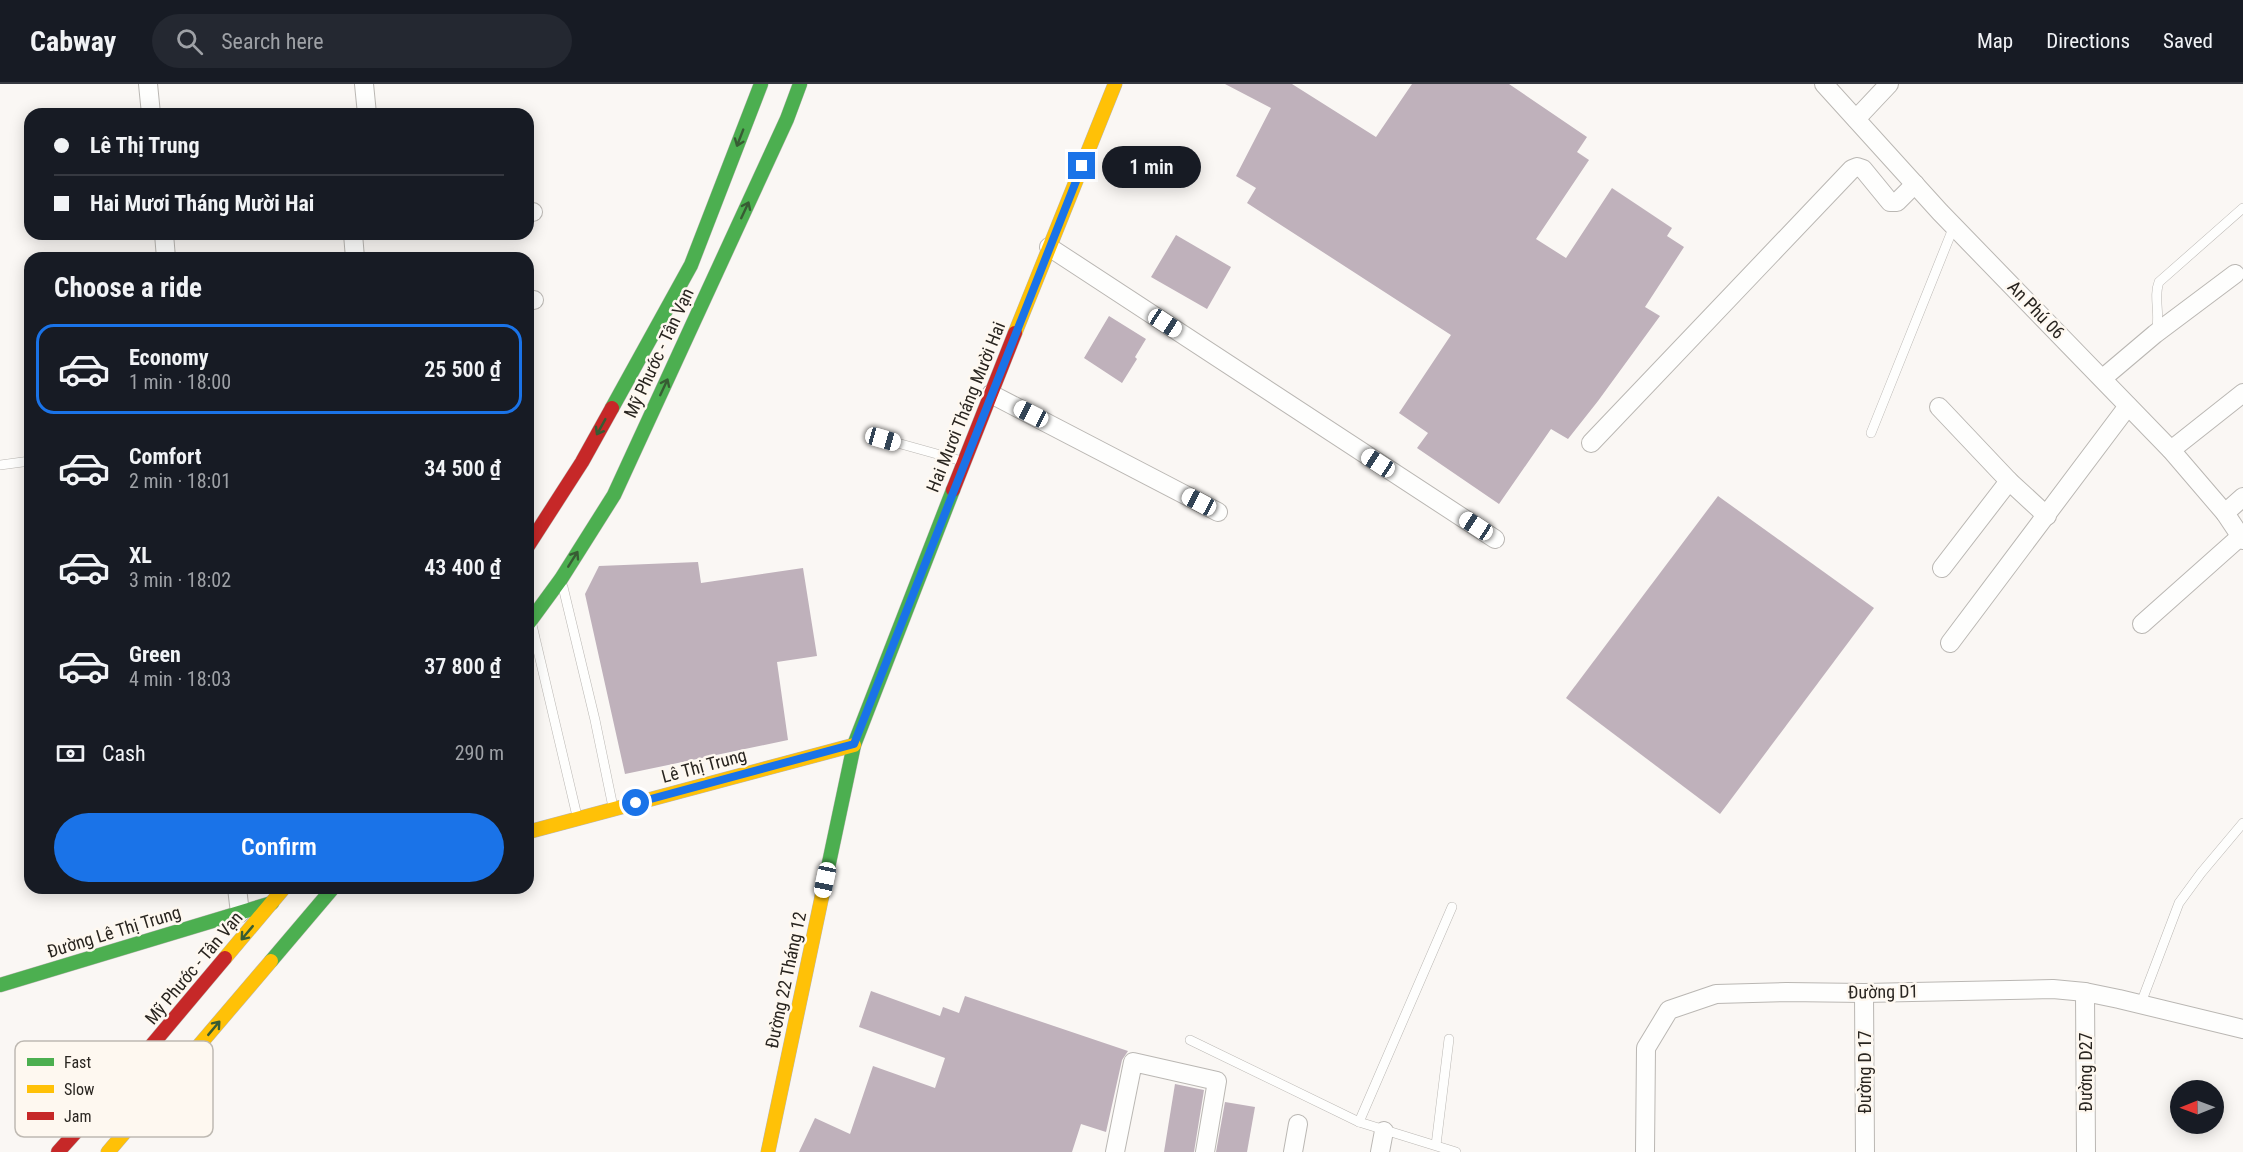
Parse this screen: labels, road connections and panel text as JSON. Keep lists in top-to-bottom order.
{
  "streets": {
    "main road": [
      "Mỹ Phước - Tân Vạn",
      "Hai Mươi Tháng Mười Hai",
      "Lê Thị Trung",
      "Đường Lê Thị Trung",
      "Đường 22 Tháng 12"
    ],
    "street": [
      "An Phú 06",
      "Đường D1",
      "Đường D 17",
      "Đường D27"
    ]
  },
  "crossings": [
    ["Mỹ Phước - Tân Vạn", "Đường Lê Thị Trung"],
    ["Hai Mươi Tháng Mười Hai", "Lê Thị Trung"],
    ["Hai Mươi Tháng Mười Hai", "Đường 22 Tháng 12"],
    ["Lê Thị Trung", "Đường 22 Tháng 12"],
    ["Đường D1", "Đường D 17"],
    ["Đường D1", "Đường D27"]
  ],
  "legend": ["Fast", "Slow", "Jam"],
  "north": "left",
  "page": {
    "header": "Cabway",
    "search": "Search here",
    "nav": ["Map", "Directions", "Saved"],
    "banner": ["Lê Thị Trung", "Hai Mươi Tháng Mười Hai"],
    "bubble": "1 min",
    "heading": "Choose a ride",
    "list": [
      {
        "name": "Economy",
        "note": "1 min · 18:00",
        "value": "25 500 ₫"
      },
      {
        "name": "Comfort",
        "note": "2 min · 18:01",
        "value": "34 500 ₫"
      },
      {
        "name": "XL",
        "note": "3 min · 18:02",
        "value": "43 400 ₫"
      },
      {
        "name": "Green",
        "note": "4 min · 18:03",
        "value": "37 800 ₫"
      }
    ],
    "pay": ["Cash", "290 m"],
    "buttons": "Confirm"
  }
}
